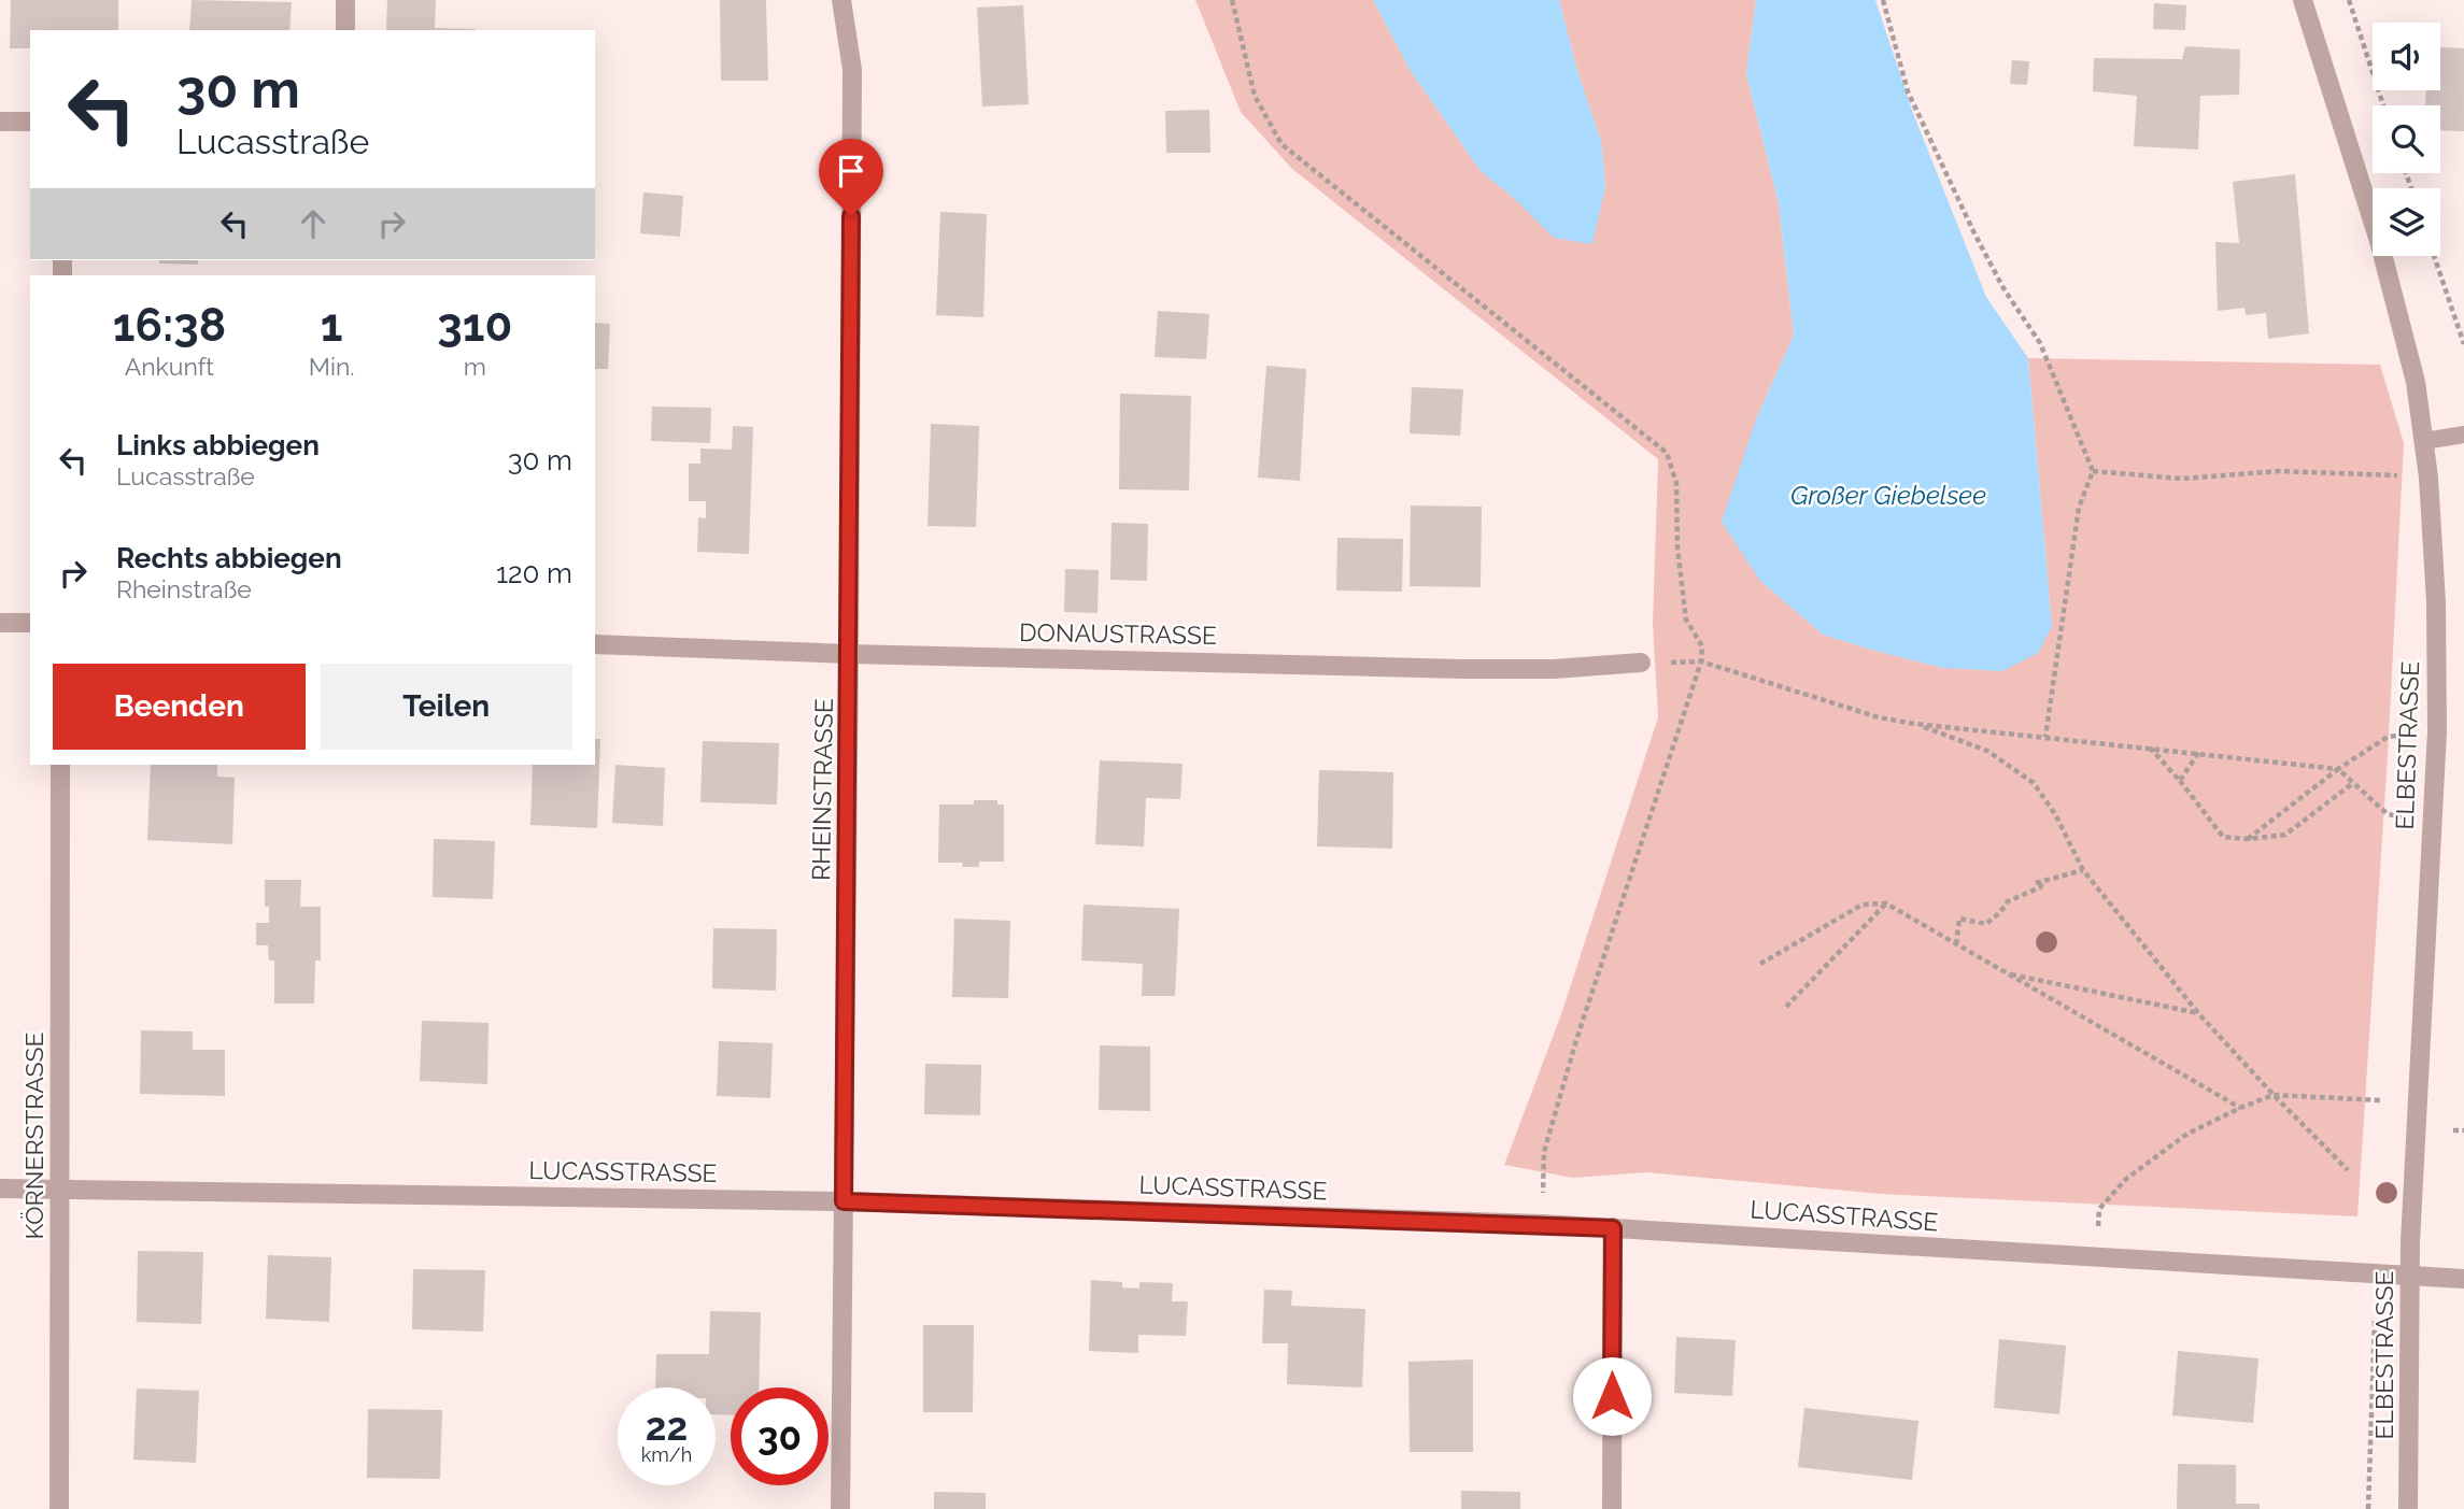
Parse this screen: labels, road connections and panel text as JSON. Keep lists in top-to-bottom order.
{
  "streets": {
    "street": [
      "DONAUSTRASSE",
      "ELBESTRASSE",
      "RHEINSTRASSE",
      "KÖRNERSTRASSE",
      "LUCASSTRASSE"
    ]
  },
  "crossings": [
    ["DONAUSTRASSE", "RHEINSTRASSE"],
    ["ELBESTRASSE", "LUCASSTRASSE"],
    ["RHEINSTRASSE", "LUCASSTRASSE"],
    ["KÖRNERSTRASSE", "LUCASSTRASSE"]
  ],
  "water": ["Großer Giebelsee"],
  "page": {
    "turn": ["30 m", "Lucasstraße"],
    "eta": [
      "16:38",
      "Ankunft",
      "1",
      "Min.",
      "310",
      "m"
    ],
    "list": [
      {
        "name": "Links abbiegen",
        "note": "Lucasstraße",
        "value": "30 m"
      },
      {
        "name": "Rechts abbiegen",
        "note": "Rheinstraße",
        "value": "120 m"
      }
    ],
    "buttons": ["Beenden", "Teilen"],
    "speed": "22 km/h",
    "limit": "30"
  }
}
